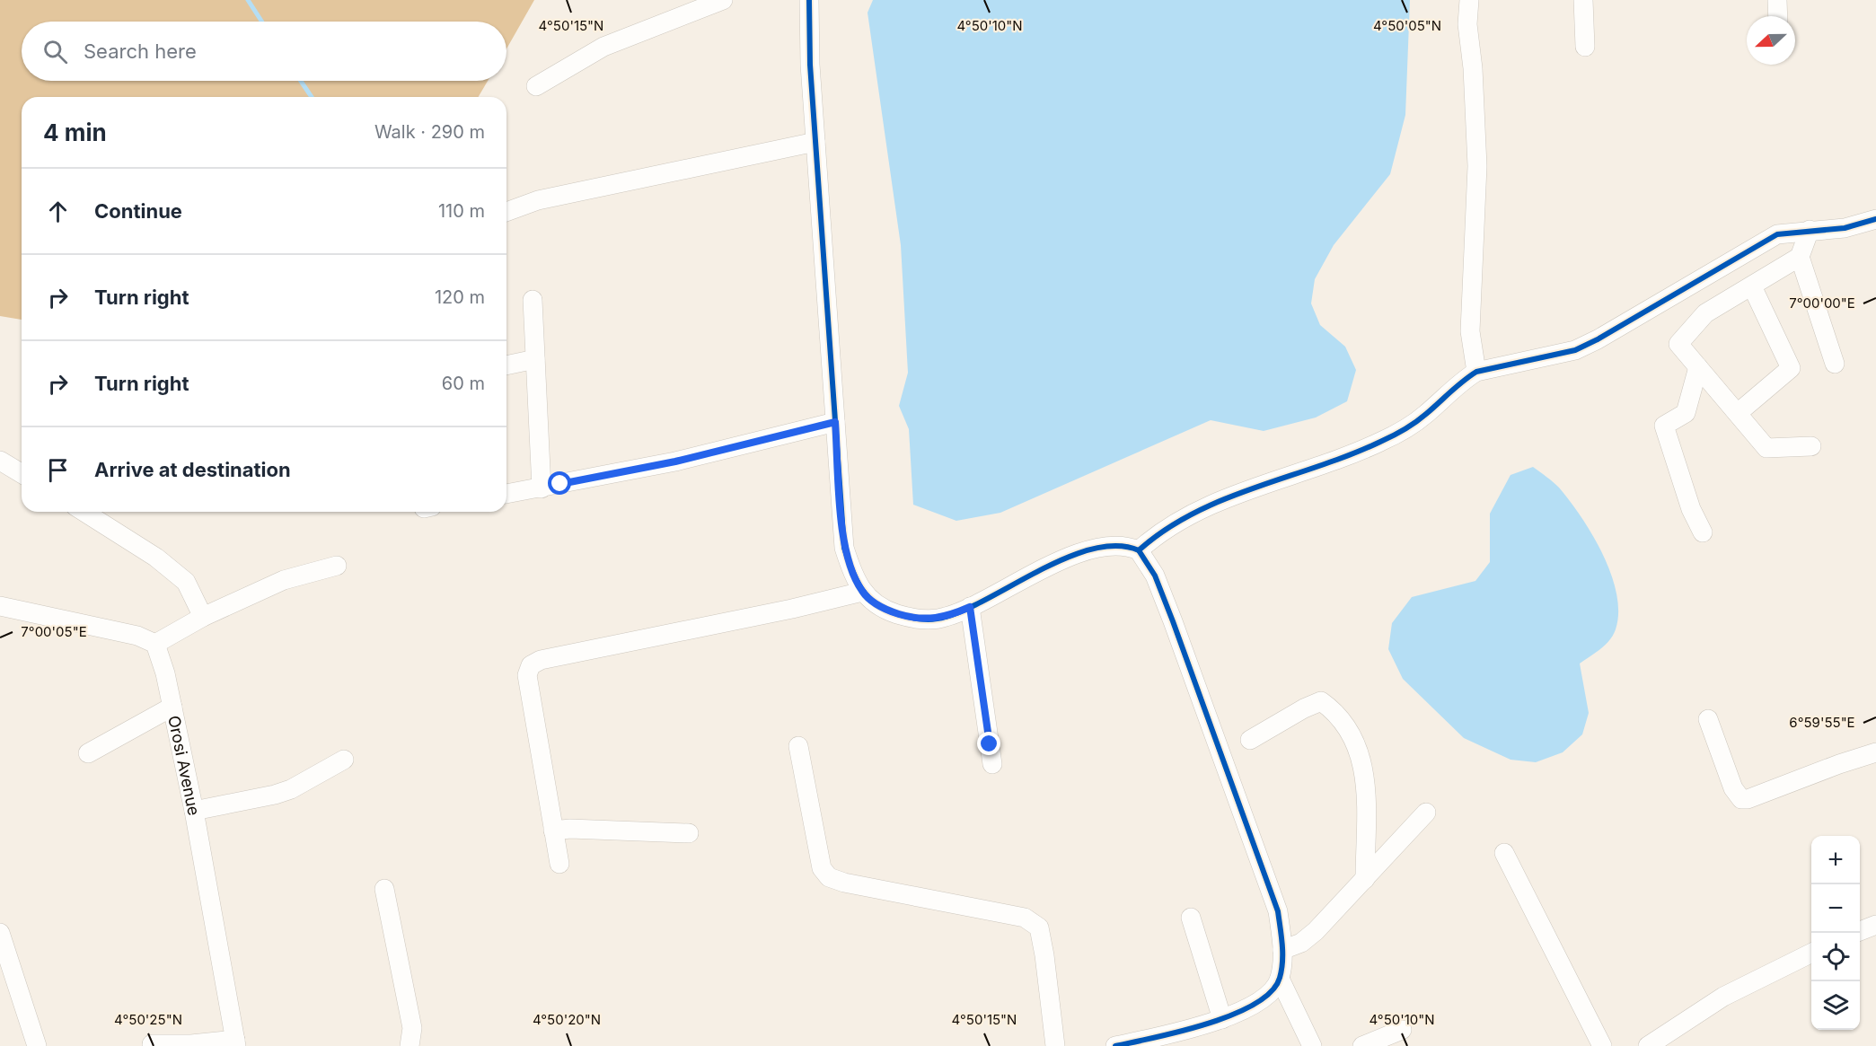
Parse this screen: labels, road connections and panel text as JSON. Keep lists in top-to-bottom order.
{
  "streets": {
    "street": ["Orosi Avenue"]
  },
  "north": "left",
  "page": {
    "search": "Search here",
    "heading": ["4 min", "Walk · 290 m"],
    "list": [
      ["Continue", "110 m"],
      ["Turn right", "120 m"],
      ["Turn right", "60 m"],
      "Arrive at destination"
    ],
    "map_buttons": ["+", "−"]
  },
  "coordinates": [
    "4°50'15\"N",
    "4°50'10\"N",
    "4°50'05\"N",
    "7°00'00\"E",
    "7°00'05\"E",
    "6°59'55\"E",
    "4°50'25\"N",
    "4°50'20\"N"
  ]
}
